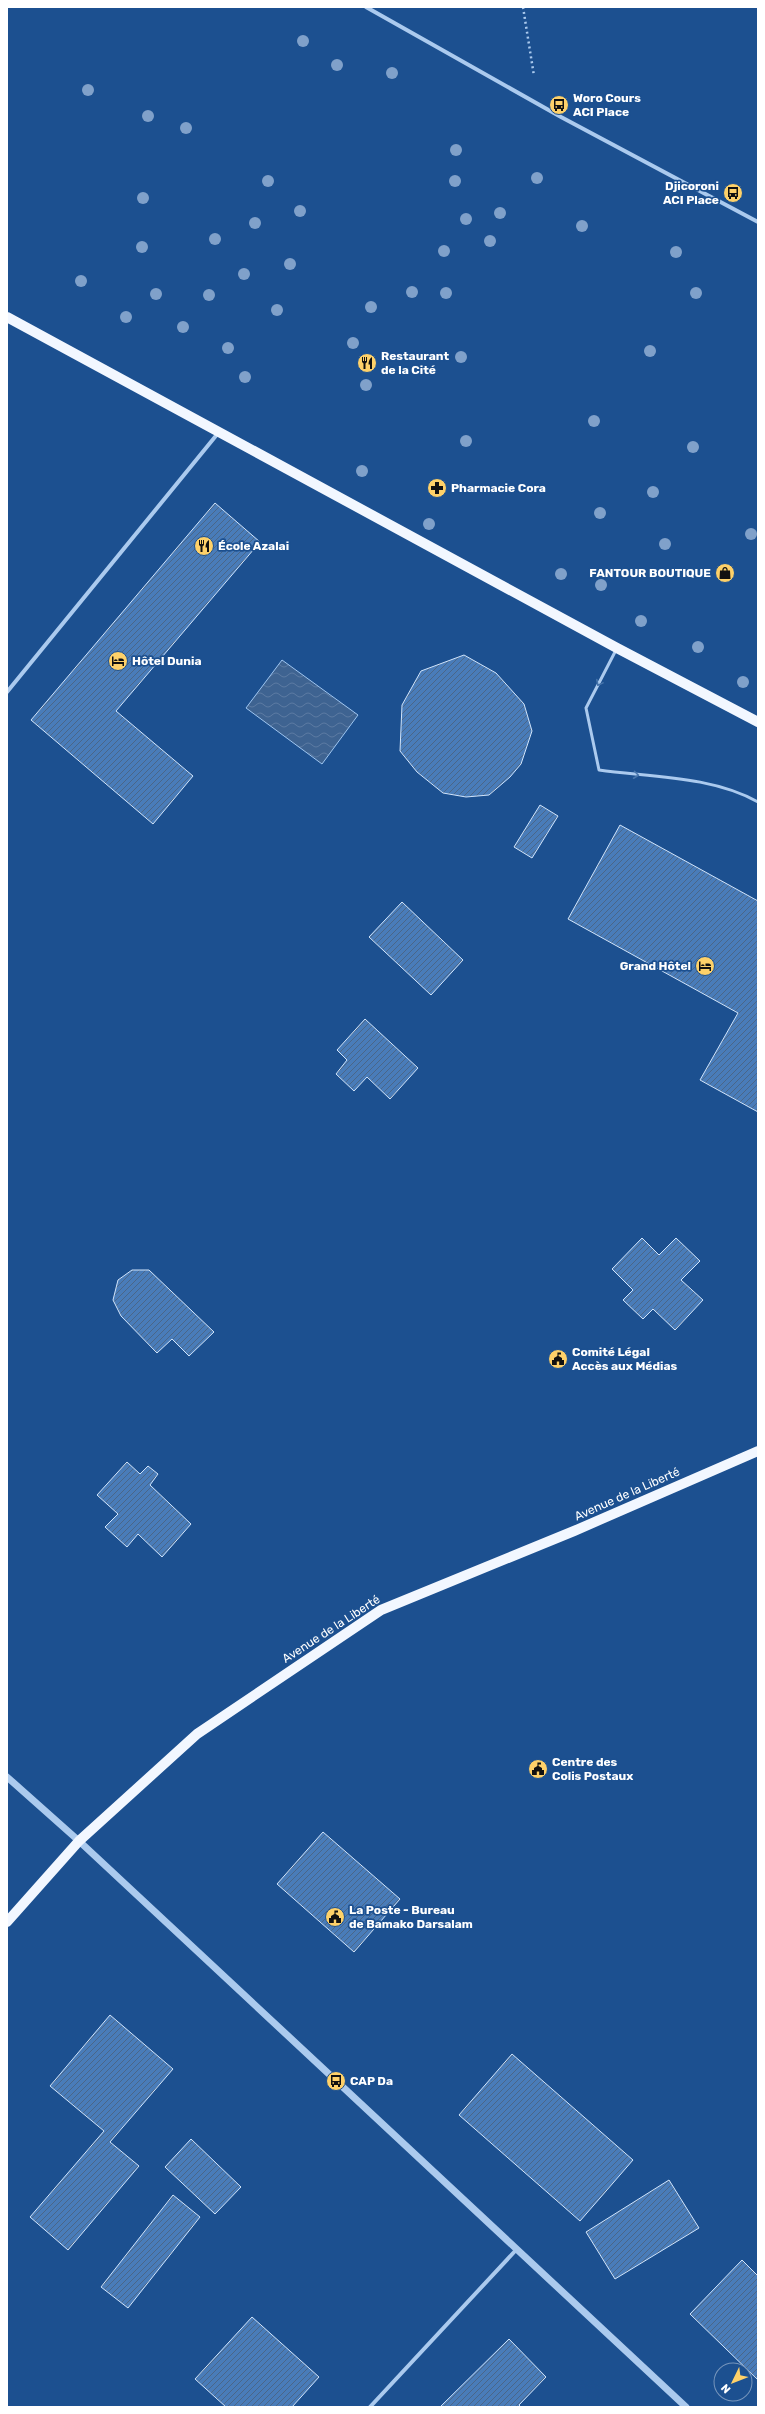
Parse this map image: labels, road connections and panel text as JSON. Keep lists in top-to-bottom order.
{
  "streets": {
    "main road": ["Avenue de la Liberté"]
  },
  "places": {
    "bus stop": ["Woro Cours ACI Place", "Djicoroni ACI Place", "CAP Da"],
    "restaurant": ["Restaurant de la Cité", "École Azalai"],
    "pharmacy": ["Pharmacie Cora"],
    "shop": ["FANTOUR BOUTIQUE"],
    "hotel": ["Hôtel Dunia", "Grand Hôtel"],
    "public building": ["Comité Légal Accès aux Médias", "Centre des Colis Postaux", "La Poste - Bureau de Bamako Darsalam"]
  },
  "north": "bottom left"
}
